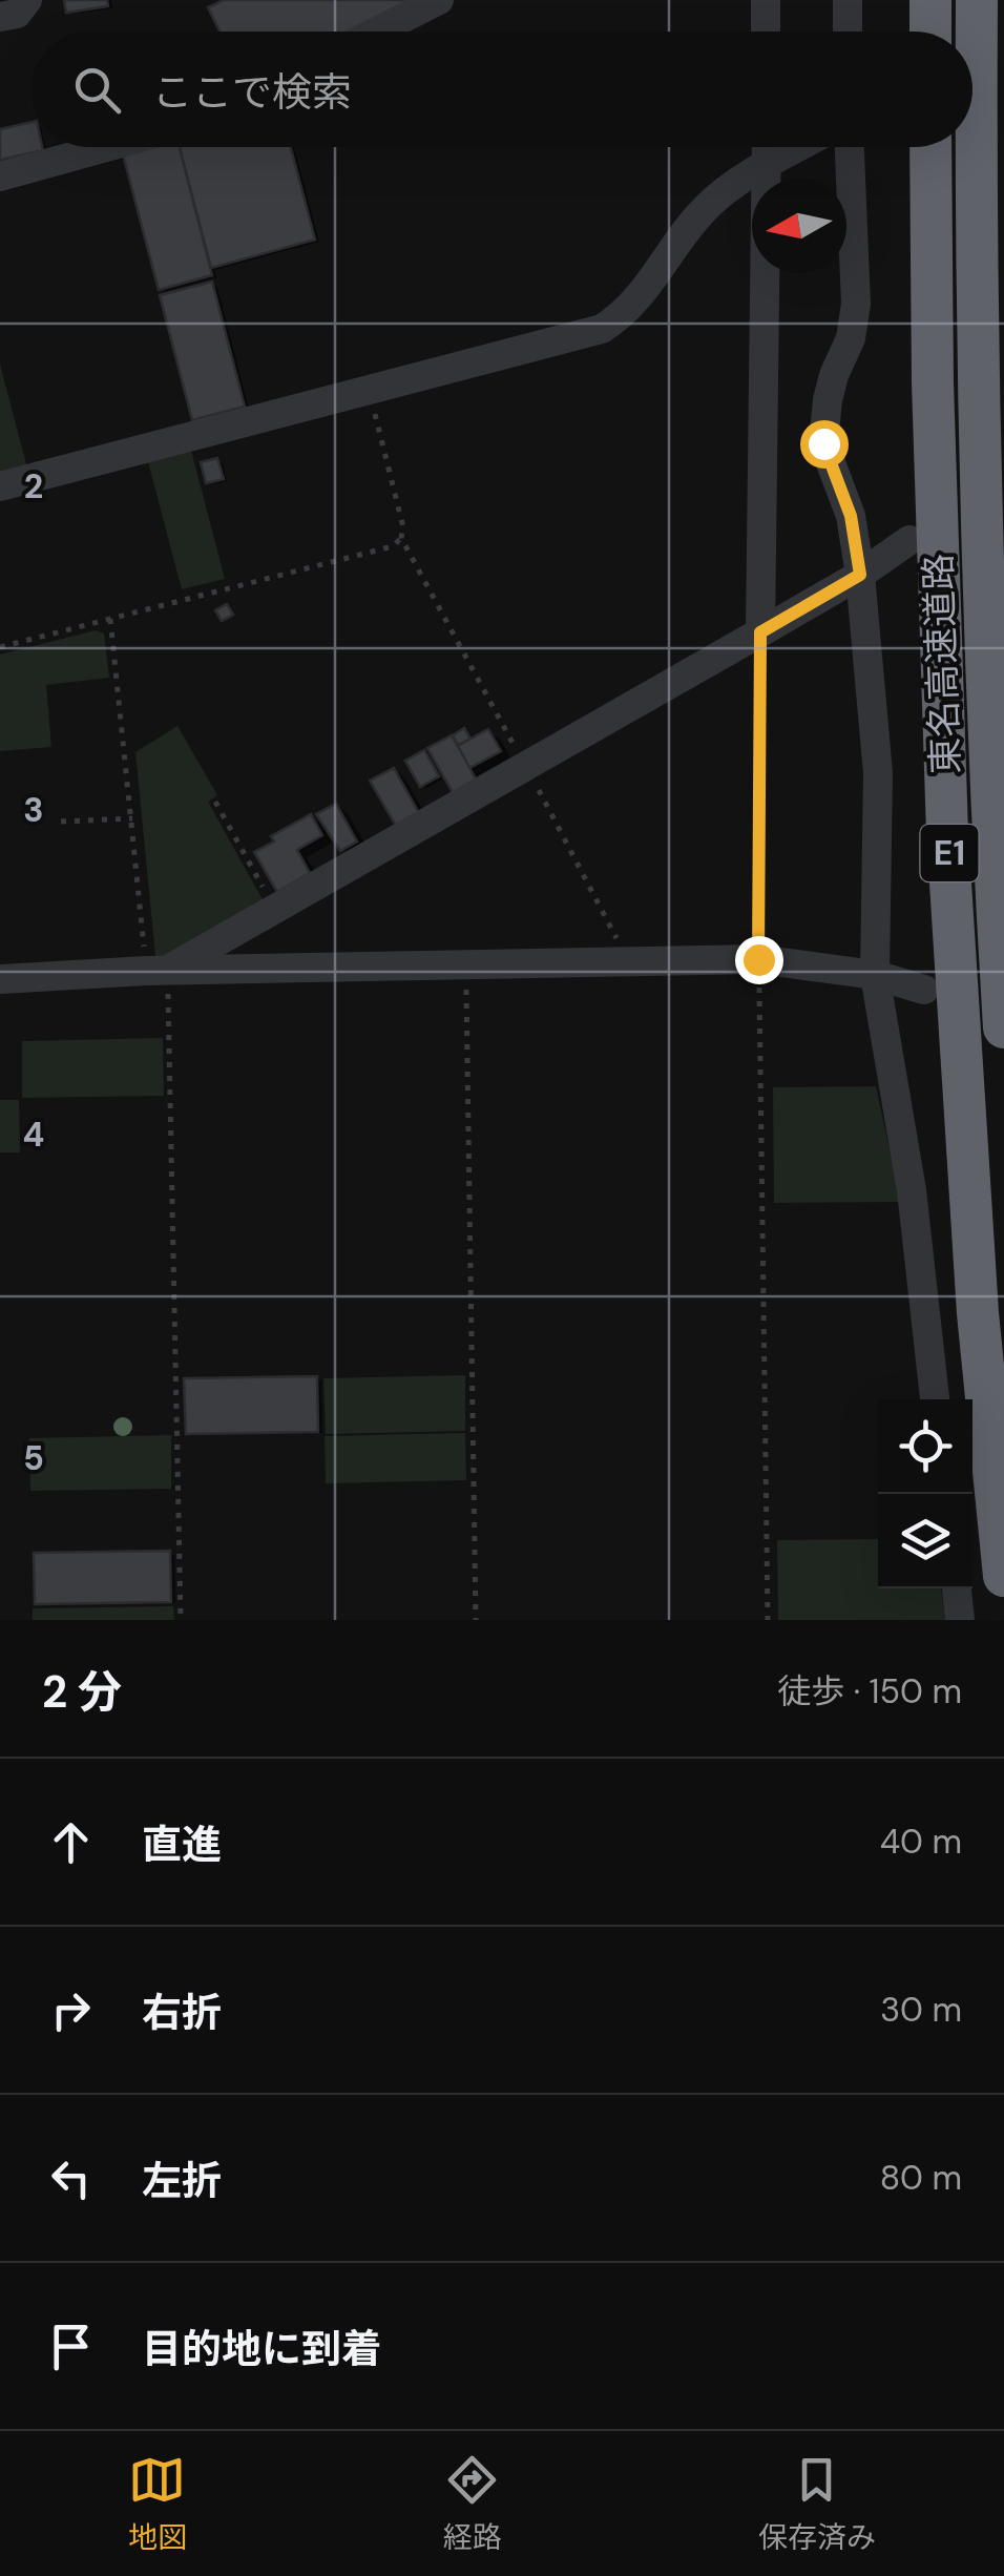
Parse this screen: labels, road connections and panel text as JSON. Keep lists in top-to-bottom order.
{
  "streets": {
    "highway": ["東名高速道路", "E1"]
  },
  "north": "left",
  "page": {
    "search": "ここで検索",
    "heading": ["2 分", "徒歩 · 150 m"],
    "list": [
      ["直進", "40 m"],
      ["右折", "30 m"],
      ["左折", "80 m"],
      "目的地に到着"
    ],
    "nav": ["地図", "経路", "保存済み"]
  },
  "grid": {
    "rows": [
      "2",
      "3",
      "4",
      "5"
    ]
  }
}
